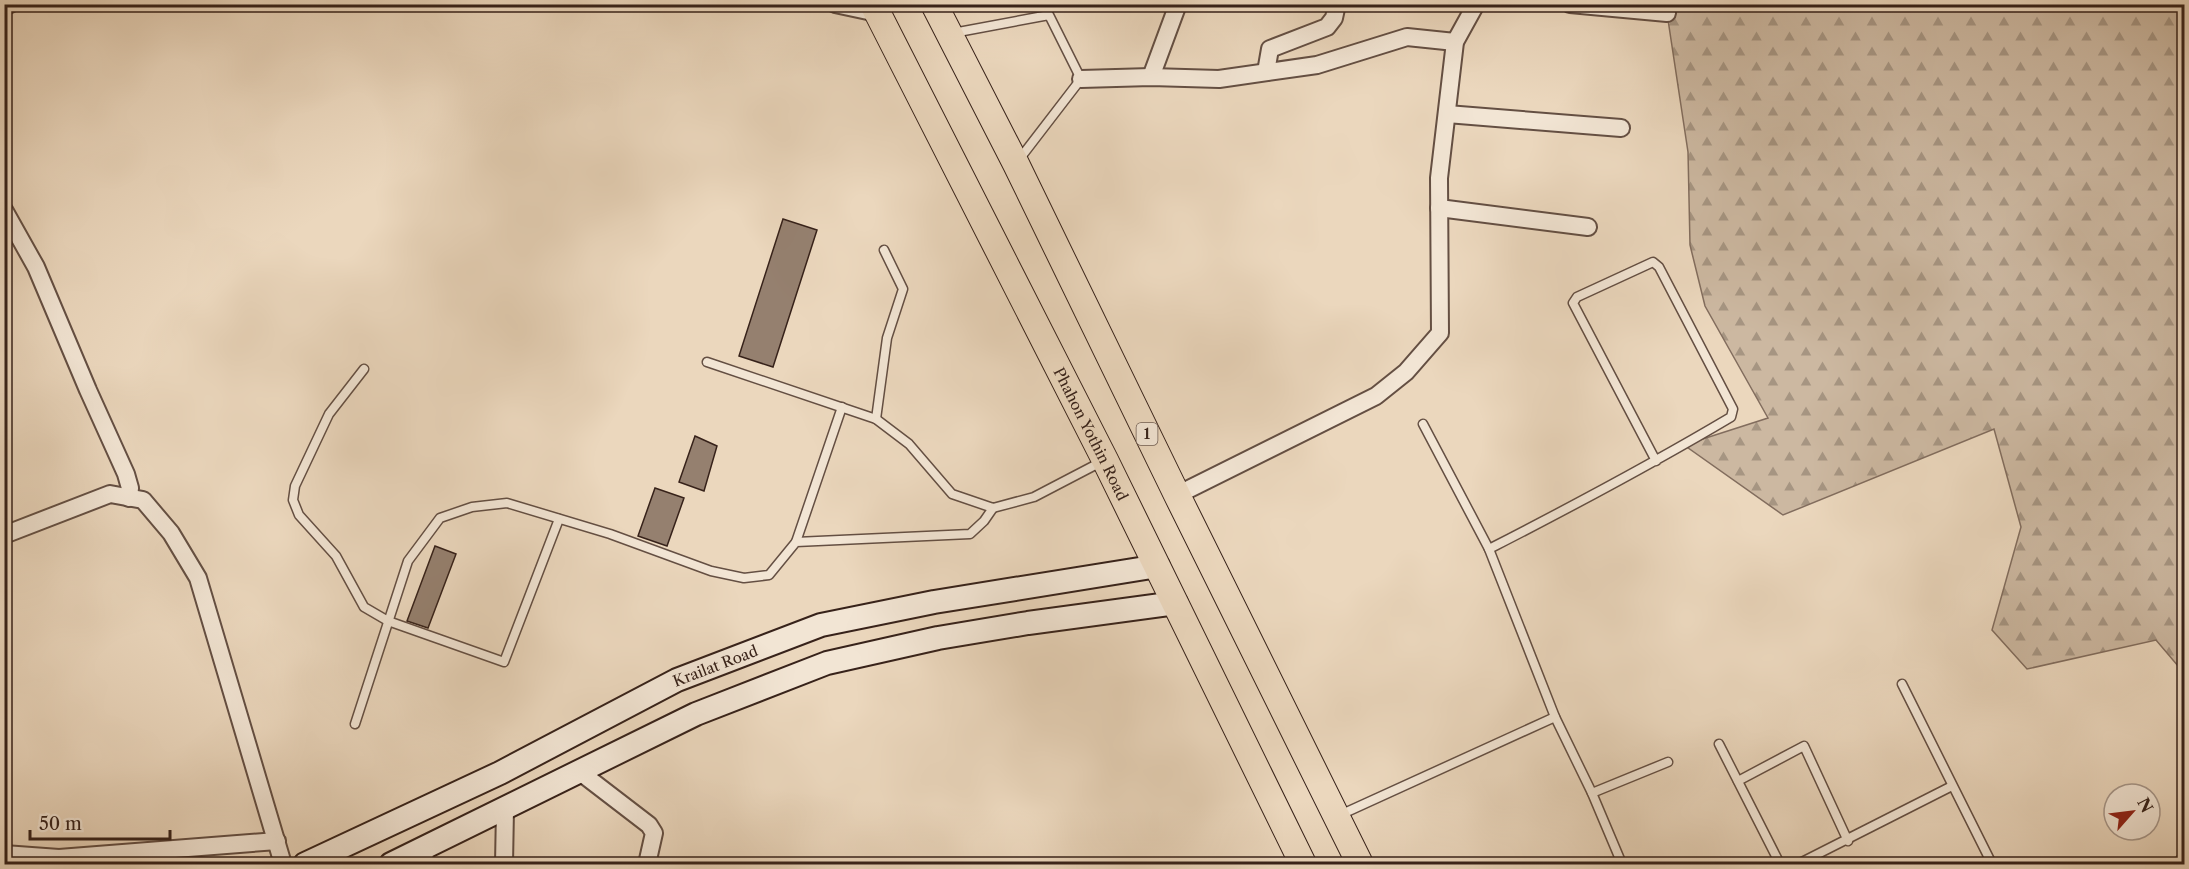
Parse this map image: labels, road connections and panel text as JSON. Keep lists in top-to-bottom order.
{
  "streets": {
    "main road": ["Phahon Yothin Road", "1", "Krailat Road"]
  },
  "crossings": [
    ["Phahon Yothin Road", "Krailat Road"]
  ],
  "scale_bar": "50 m",
  "north": "top right"
}
